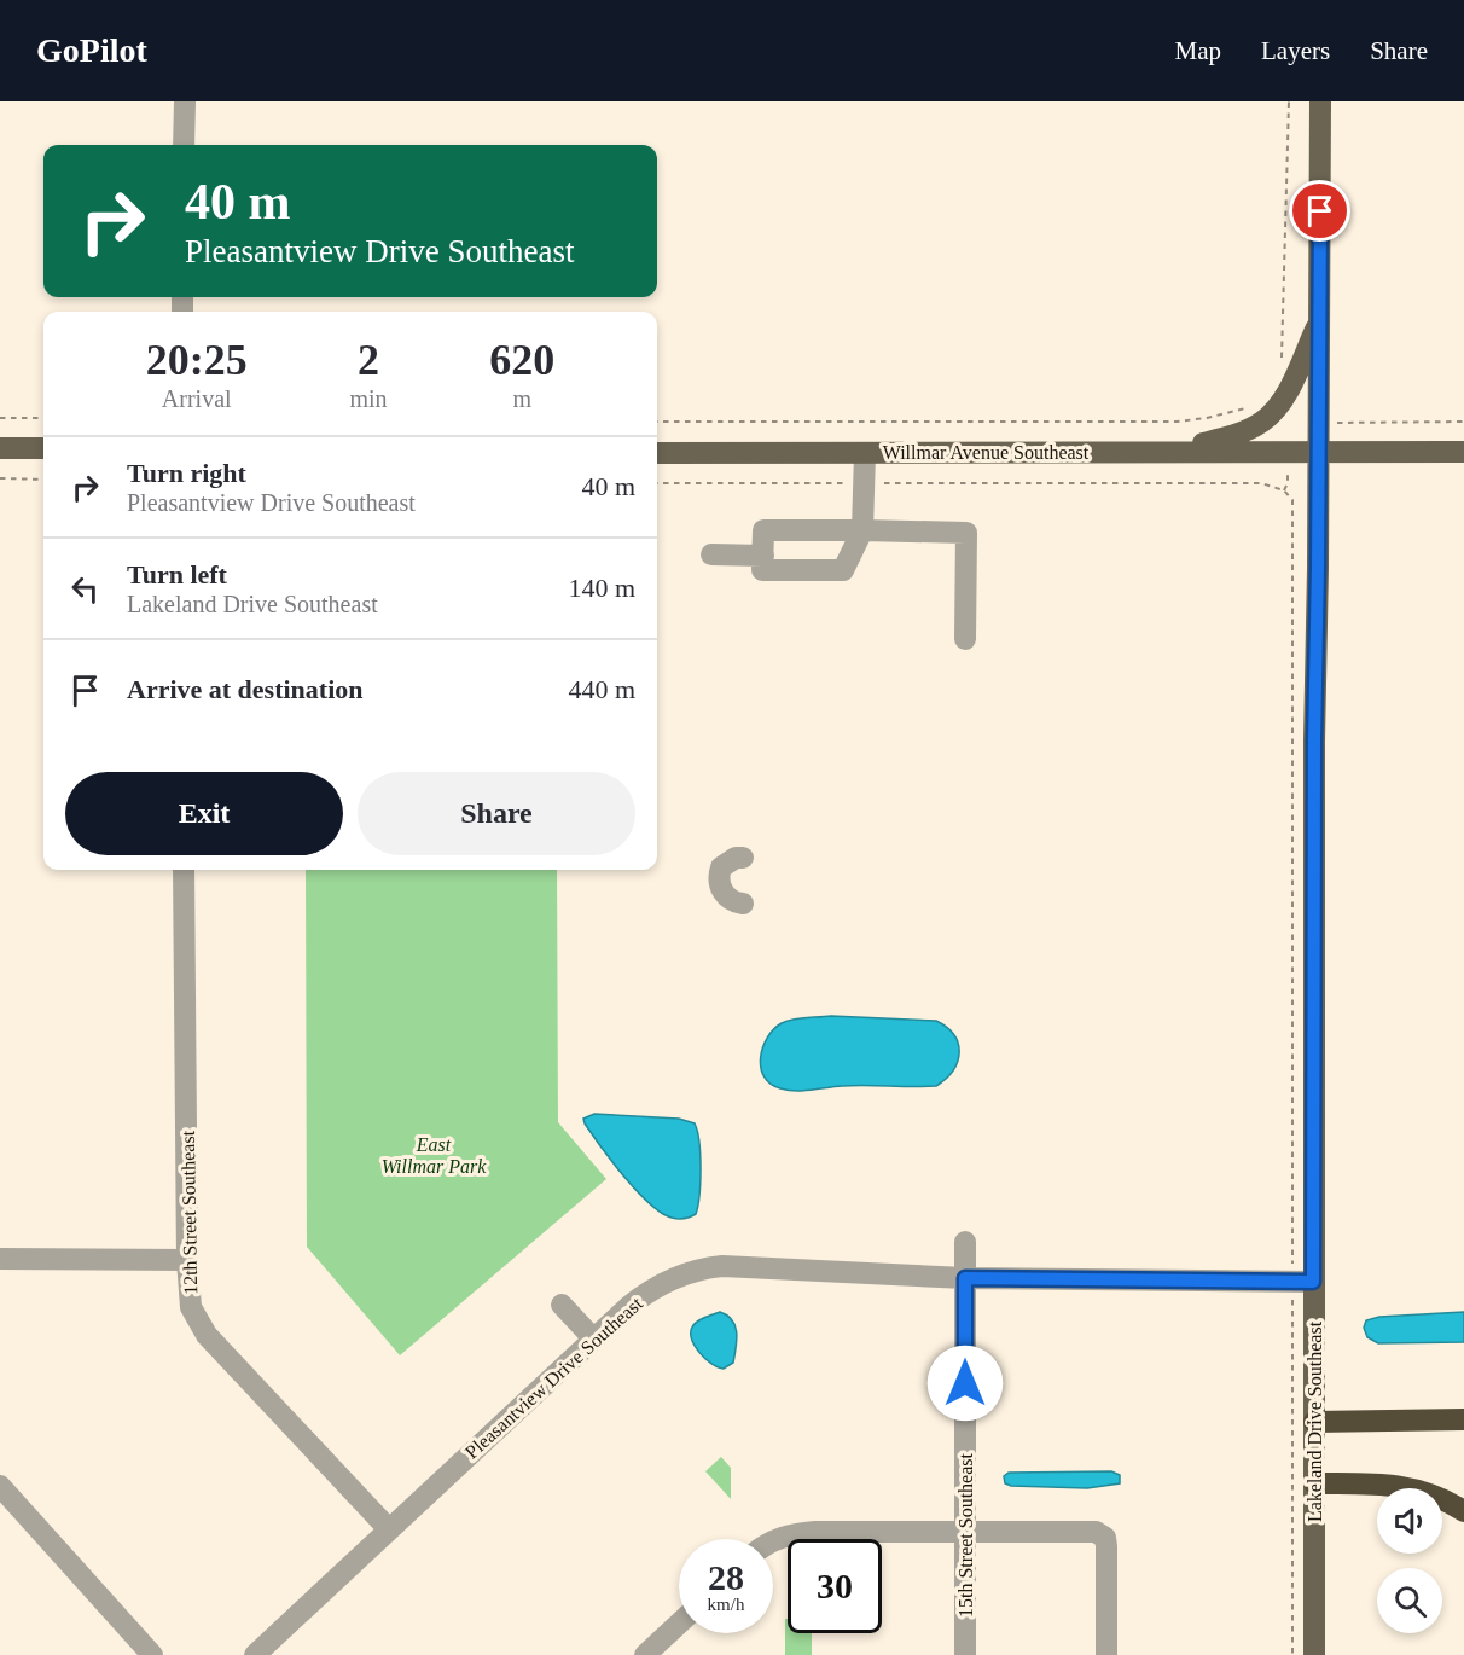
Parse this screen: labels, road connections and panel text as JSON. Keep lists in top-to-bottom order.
{
  "streets": {
    "main road": ["Willmar Avenue Southeast", "Lakeland Drive Southeast"],
    "street": ["12th Street Southeast", "Pleasantview Drive Southeast", "15th Street Southeast"]
  },
  "crossings": [
    ["Willmar Avenue Southeast", "Lakeland Drive Southeast"],
    ["12th Street Southeast", "Pleasantview Drive Southeast"],
    ["Pleasantview Drive Southeast", "Lakeland Drive Southeast"],
    ["Pleasantview Drive Southeast", "15th Street Southeast"]
  ],
  "parks": ["East Willmar Park"],
  "page": {
    "header": "GoPilot",
    "nav": ["Map", "Layers", "Share"],
    "turn": ["40 m", "Pleasantview Drive Southeast"],
    "eta": [
      "20:25",
      "Arrival",
      "2",
      "min",
      "620",
      "m"
    ],
    "list": [
      {
        "name": "Turn right",
        "note": "Pleasantview Drive Southeast",
        "value": "40 m"
      },
      {
        "name": "Turn left",
        "note": "Lakeland Drive Southeast",
        "value": "140 m"
      },
      {
        "name": "Arrive at destination",
        "value": "440 m"
      }
    ],
    "buttons": ["Exit", "Share"],
    "speed": "28 km/h",
    "limit": "30"
  }
}
